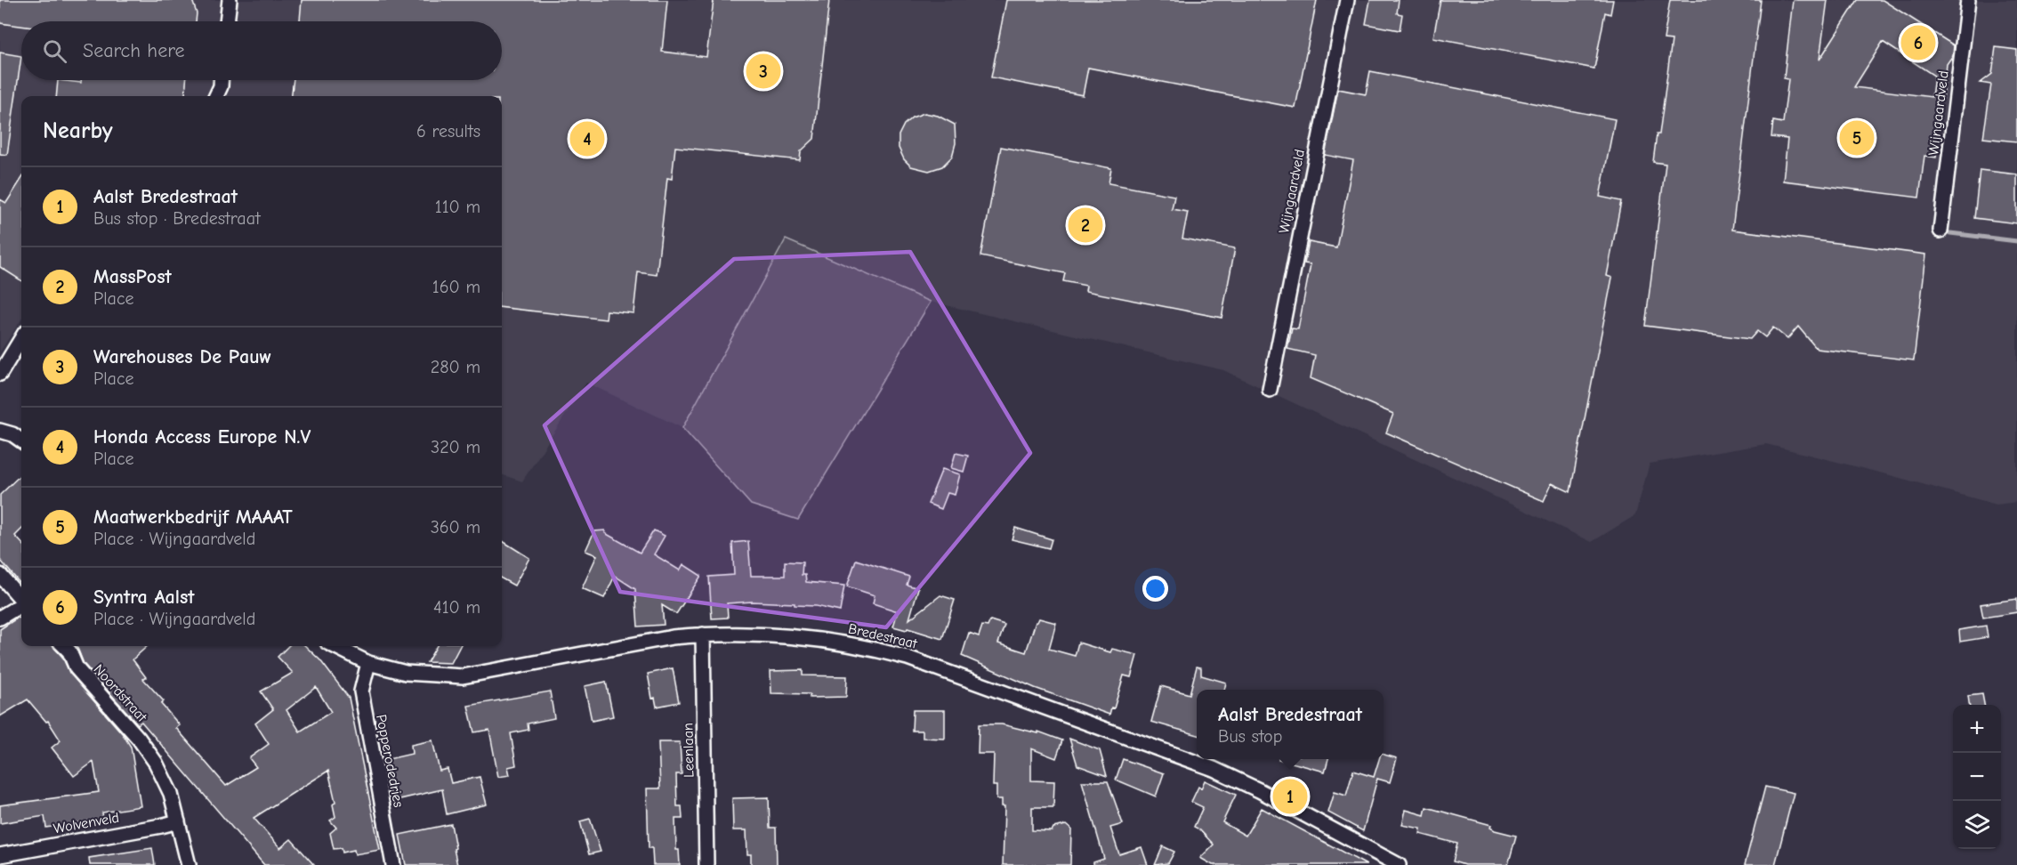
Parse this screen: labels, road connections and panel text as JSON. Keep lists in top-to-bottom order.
{
  "streets": {
    "street": [
      "Wijngaardveld",
      "Bredestraat",
      "Noordstraat",
      "Leenlaan",
      "Popperodedries",
      "Wolvenveld"
    ]
  },
  "crossings": [
    ["Bredestraat", "Leenlaan"],
    ["Bredestraat", "Popperodedries"],
    ["Noordstraat", "Wolvenveld"]
  ],
  "page": {
    "search": "Search here",
    "pins": [
      "6",
      "3",
      "5",
      "4",
      "2",
      "1"
    ],
    "heading": ["Nearby", "6 results"],
    "list": [
      {
        "mark": "1",
        "name": "Aalst Bredestraat",
        "note": "Bus stop · Bredestraat",
        "value": "110 m"
      },
      {
        "mark": "2",
        "name": "MassPost",
        "note": "Place",
        "value": "160 m"
      },
      {
        "mark": "3",
        "name": "Warehouses De Pauw",
        "note": "Place",
        "value": "280 m"
      },
      {
        "mark": "4",
        "name": "Honda Access Europe N.V",
        "note": "Place",
        "value": "320 m"
      },
      {
        "mark": "5",
        "name": "Maatwerkbedrijf MAAAT",
        "note": "Place · Wijngaardveld",
        "value": "360 m"
      },
      {
        "mark": "6",
        "name": "Syntra Aalst",
        "note": "Place · Wijngaardveld",
        "value": "410 m"
      }
    ],
    "popup": ["Aalst Bredestraat", "Bus stop"],
    "map_buttons": ["+", "−"]
  }
}
